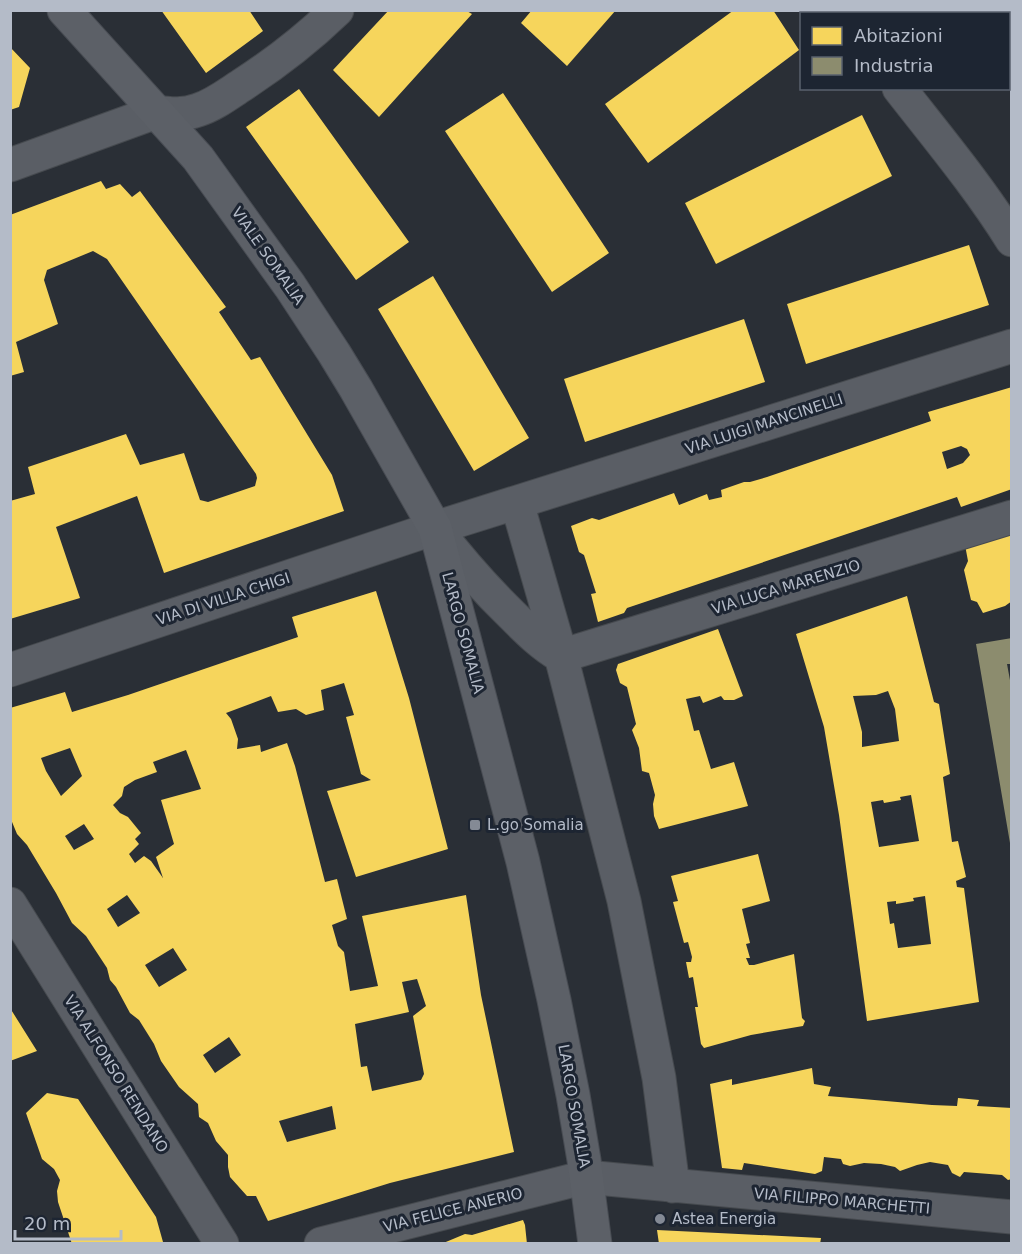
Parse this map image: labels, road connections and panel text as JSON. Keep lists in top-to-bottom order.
{
  "streets": {
    "main road": ["VIALE SOMALIA", "LARGO SOMALIA"],
    "street": [
      "VIA LUIGI MANCINELLI",
      "VIA LUCA MARENZIO",
      "VIA DI VILLA CHIGI",
      "VIA ALFONSO RENDANO",
      "VIA FILIPPO MARCHETTI",
      "VIA FELICE ANERIO"
    ]
  },
  "crossings": [
    ["VIALE SOMALIA", "VIA DI VILLA CHIGI"],
    ["VIALE SOMALIA", "LARGO SOMALIA"],
    ["VIA LUCA MARENZIO", "LARGO SOMALIA"],
    ["VIA DI VILLA CHIGI", "LARGO SOMALIA"],
    ["LARGO SOMALIA", "VIA FILIPPO MARCHETTI"],
    ["LARGO SOMALIA", "VIA FELICE ANERIO"]
  ],
  "places": {
    "transit": ["L.go Somalia"],
    "other": ["Astea Energia"]
  },
  "legend": ["Abitazioni", "Industria"],
  "scale_bar": "20 m"
}
